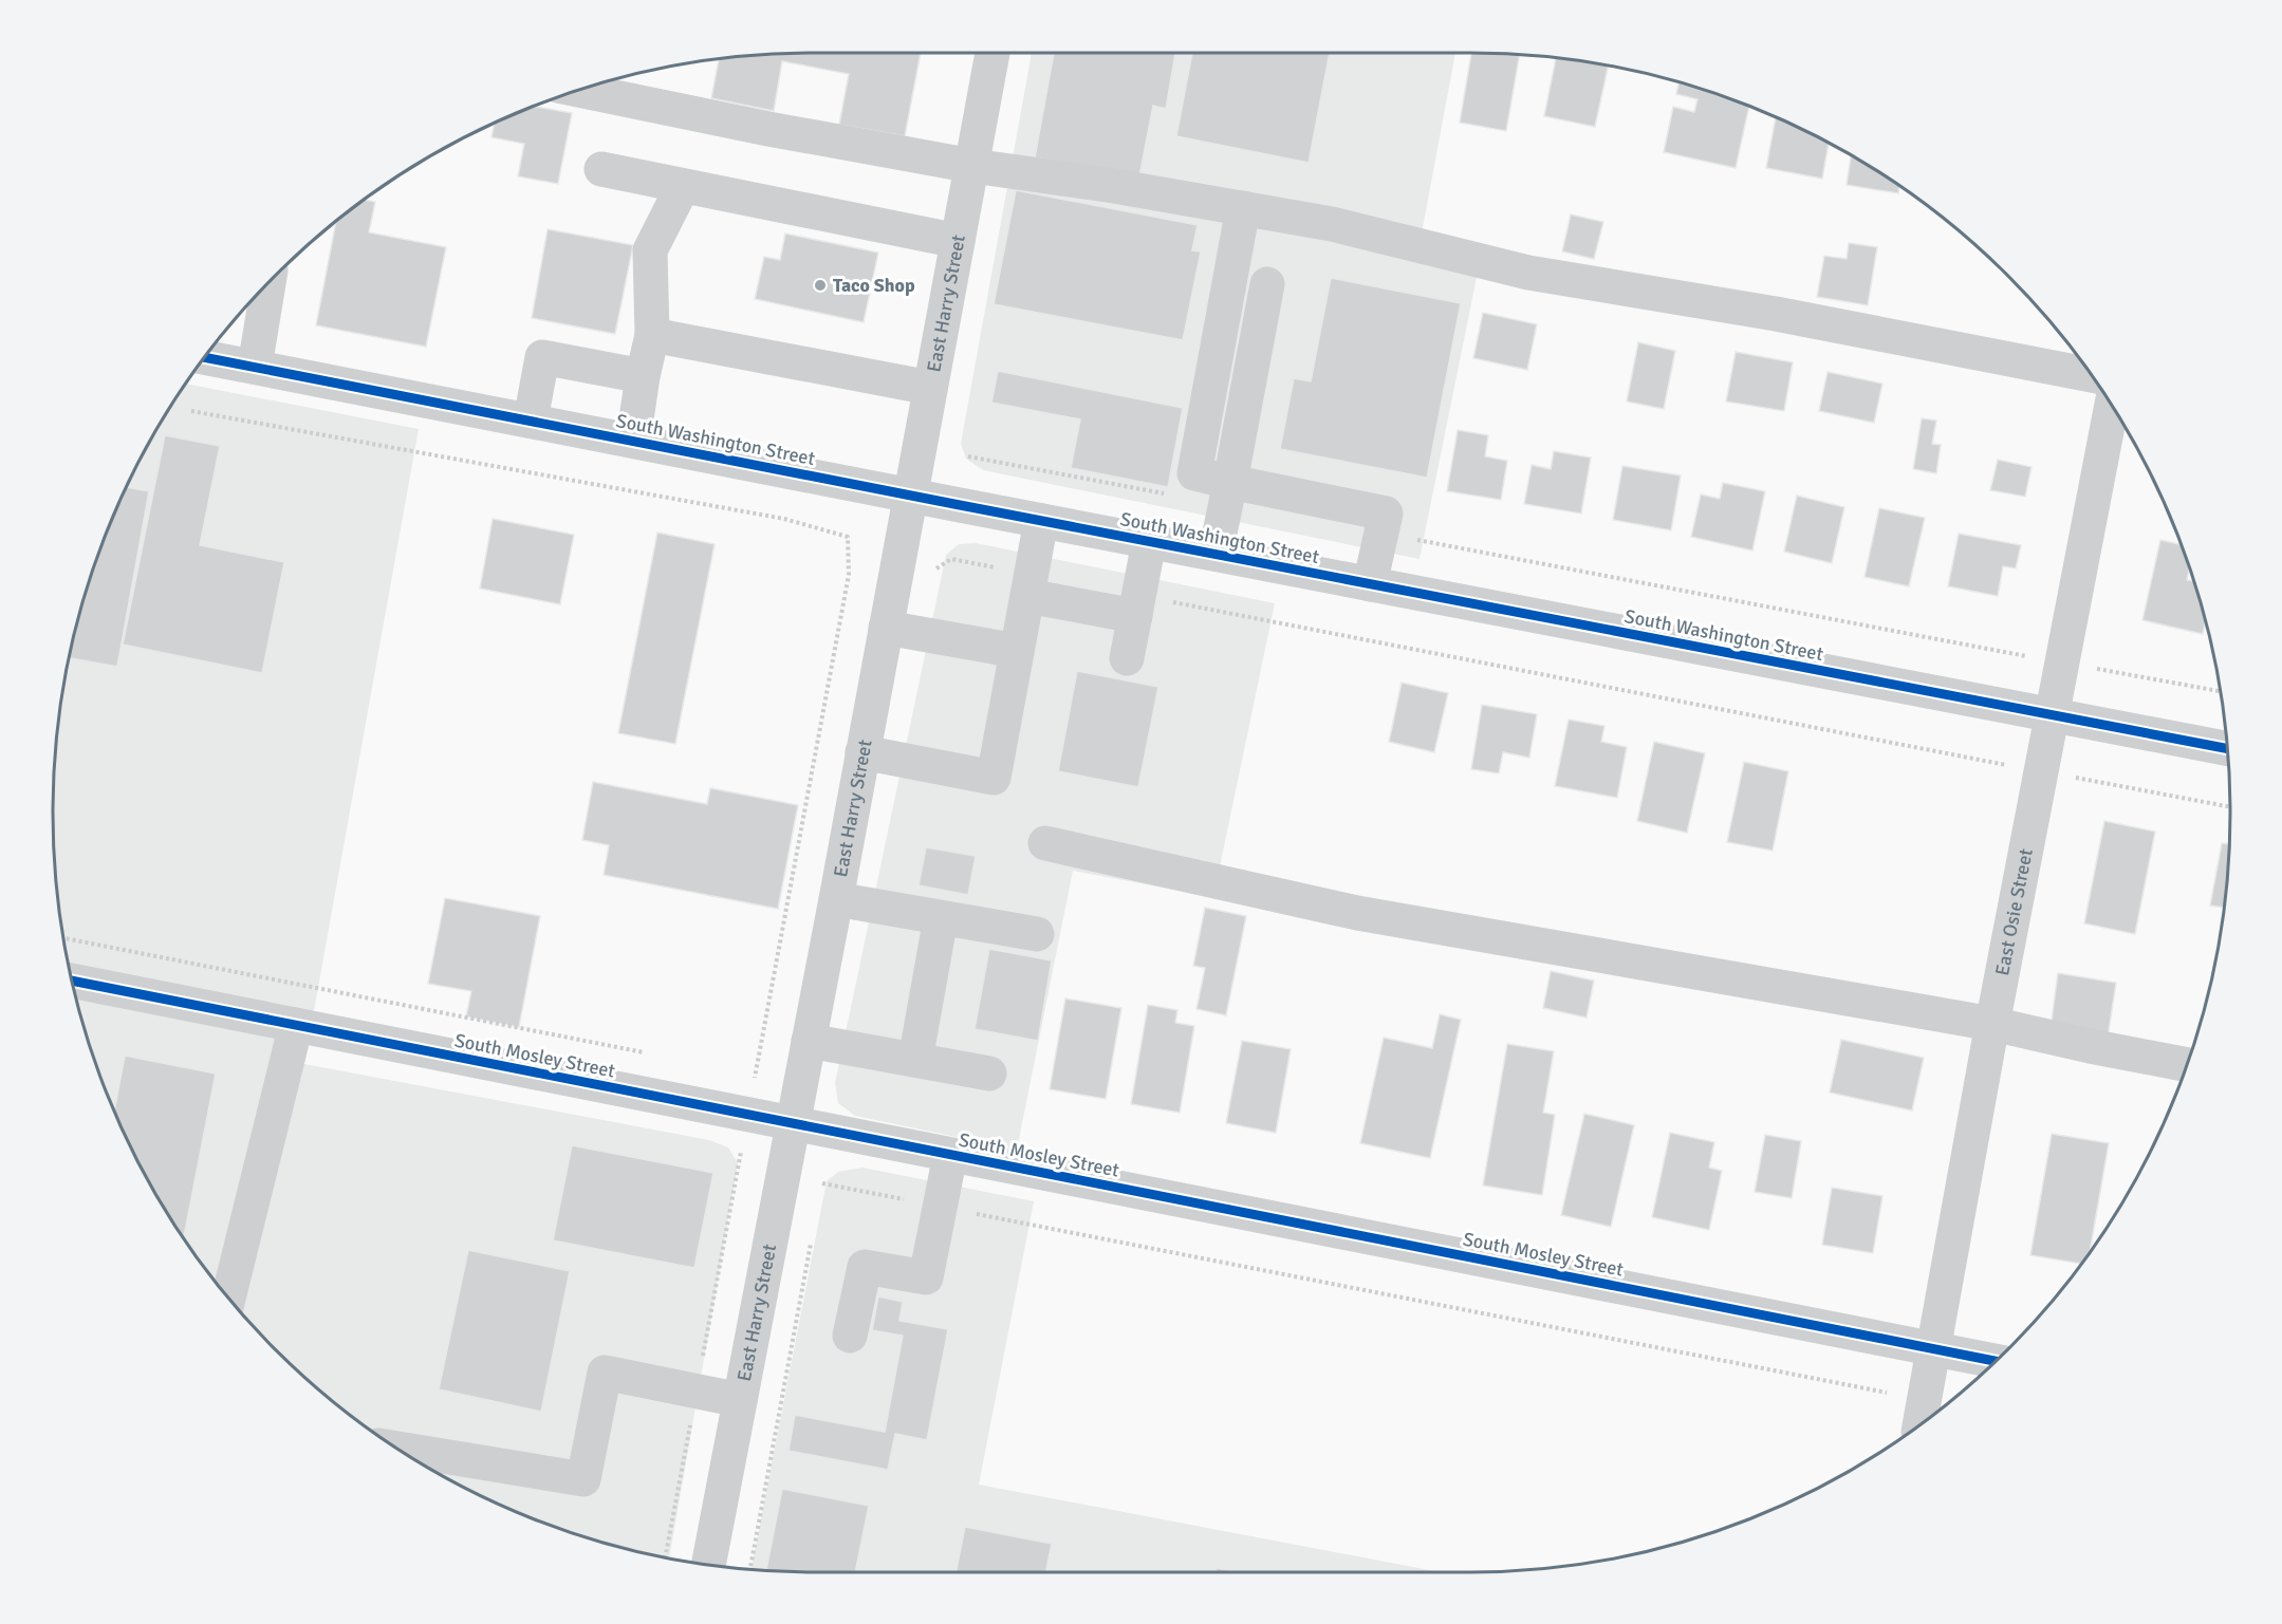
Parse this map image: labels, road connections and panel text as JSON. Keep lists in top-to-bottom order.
{
  "streets": {
    "street": [
      "East Harry Street",
      "South Washington Street",
      "East Osie Street",
      "South Mosley Street"
    ]
  },
  "crossings": [
    ["East Harry Street", "South Washington Street"],
    ["East Harry Street", "South Mosley Street"],
    ["South Washington Street", "East Osie Street"],
    ["East Osie Street", "South Mosley Street"]
  ],
  "places": ["Taco Shop"]
}
